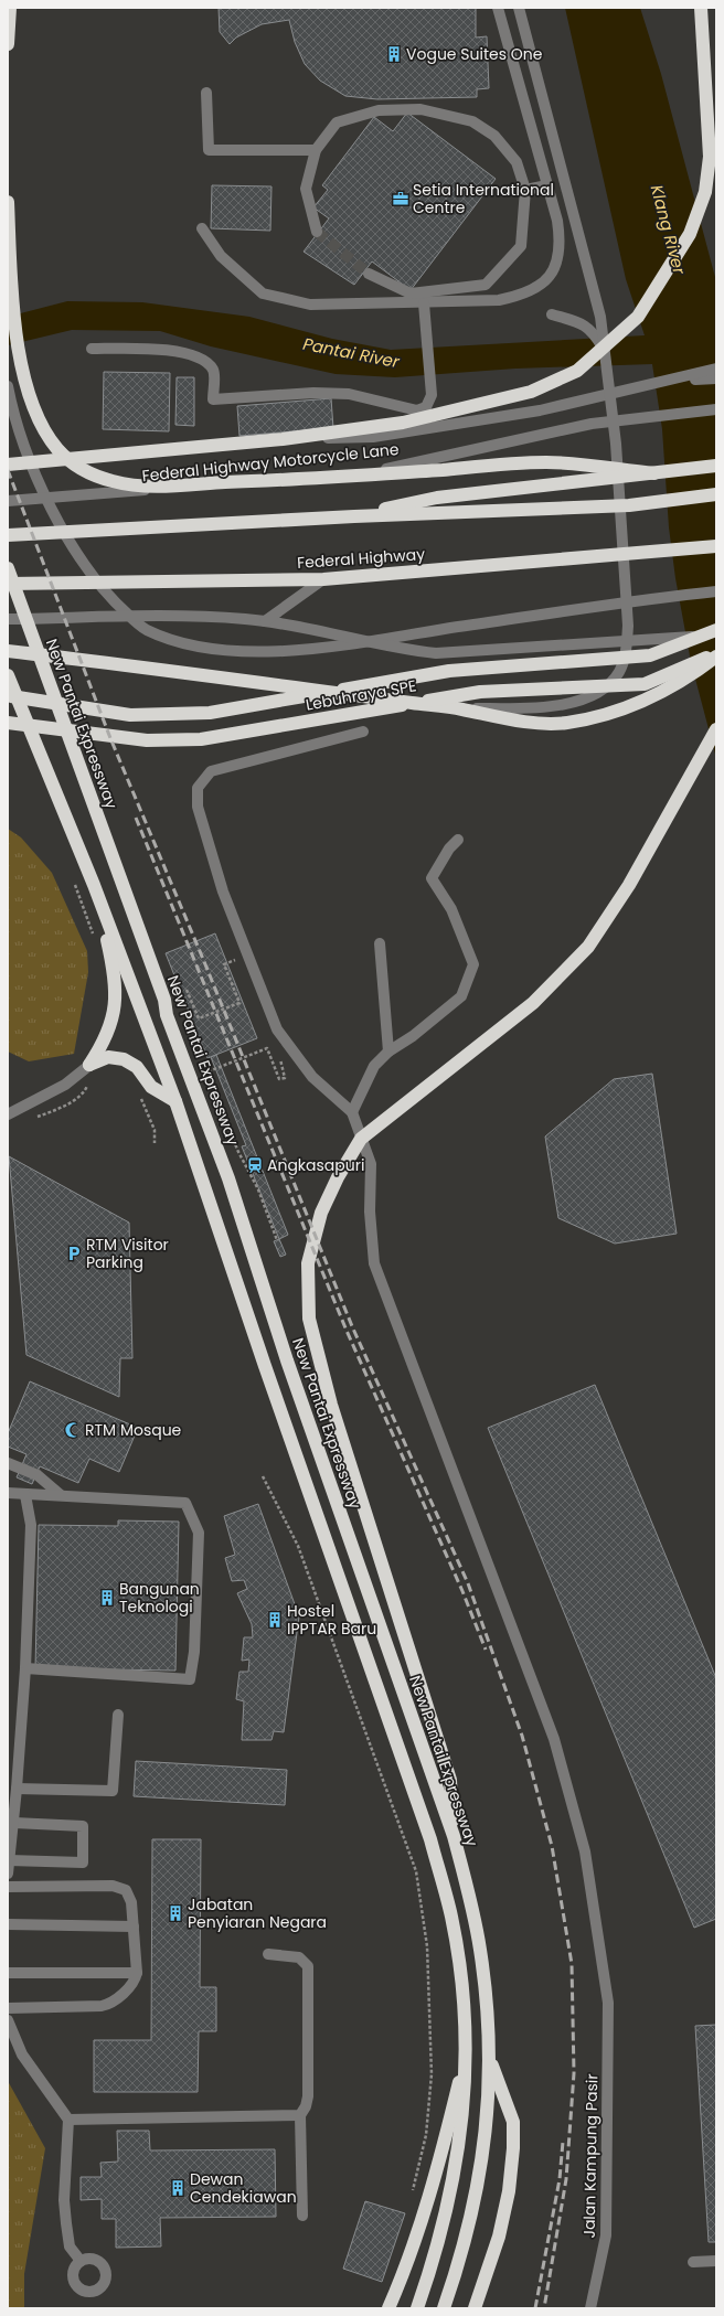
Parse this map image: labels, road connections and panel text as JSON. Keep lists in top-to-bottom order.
{
  "streets": {
    "highway": ["Federal Highway", "Lebuhraya SPE", "New Pantai Expressway"],
    "street": ["Federal Highway Motorcycle Lane", "Jalan Kampung Pasir"]
  },
  "water": ["Klang River", "Pantai River"],
  "places": {
    "building": [
      "Vogue Suites One",
      "Bangunan Teknologi",
      "Hostel IPPTAR Baru",
      "Jabatan Penyiaran Negara",
      "Dewan Cendekiawan"
    ],
    "office": ["Setia International Centre"],
    "station": ["Angkasapuri"],
    "parking": ["RTM Visitor Parking"],
    "mosque": ["RTM Mosque"]
  }
}
